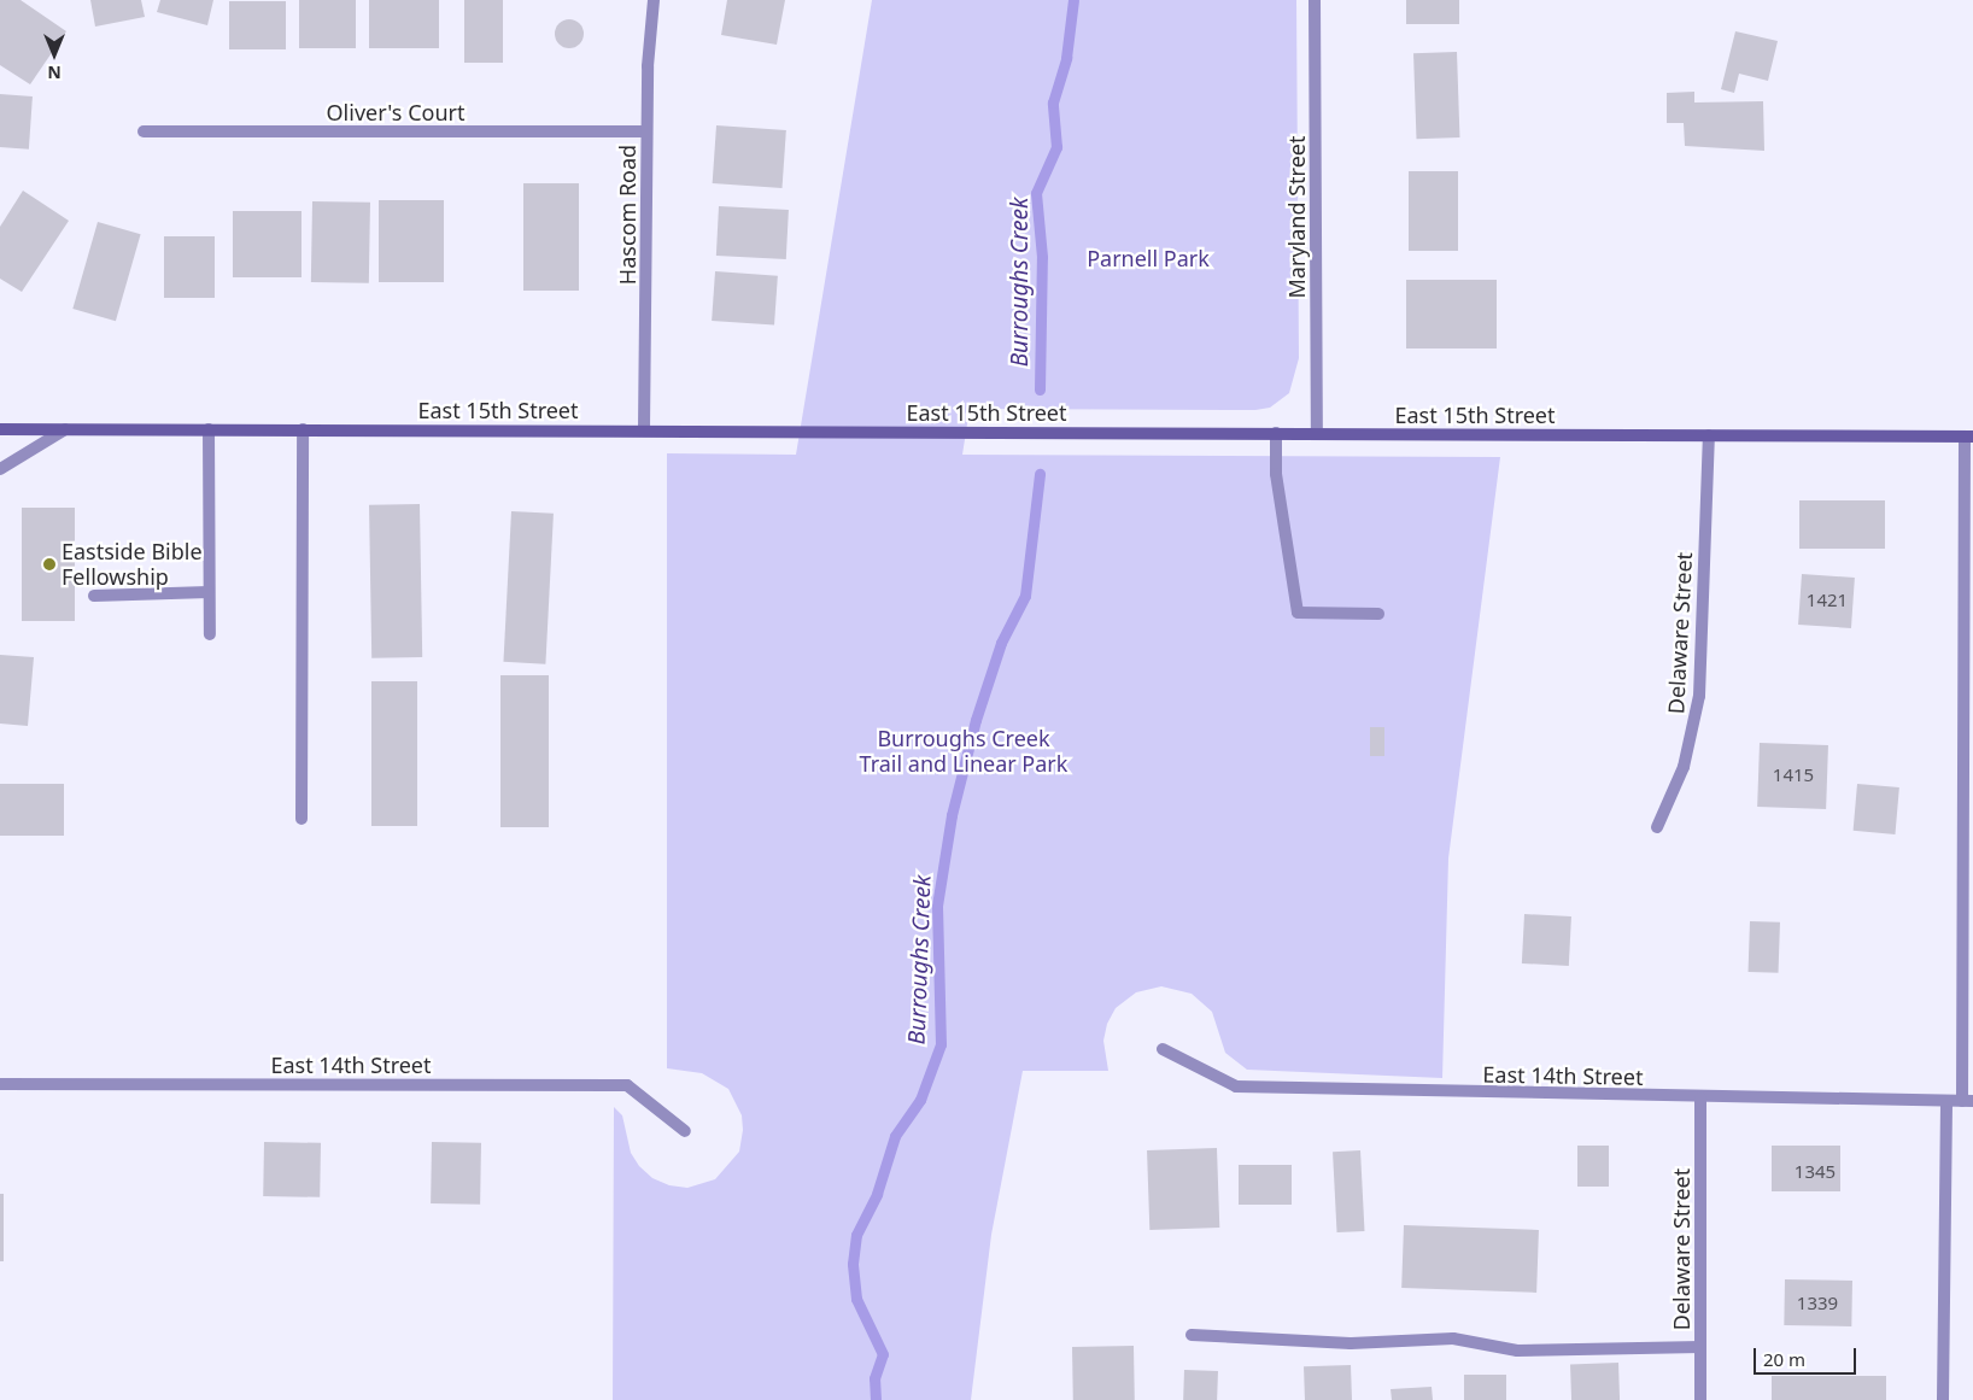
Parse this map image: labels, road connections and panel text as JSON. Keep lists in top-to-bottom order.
{
  "streets": {
    "main road": ["East 15th Street"],
    "street": [
      "Oliver's Court",
      "Hascom Road",
      "Maryland Street",
      "Delaware Street",
      "East 14th Street"
    ]
  },
  "crossings": [
    ["Oliver's Court", "Hascom Road"],
    ["Hascom Road", "East 15th Street"],
    ["Maryland Street", "East 15th Street"],
    ["East 15th Street", "Delaware Street"],
    ["Delaware Street", "East 14th Street"]
  ],
  "water": ["Burroughs Creek"],
  "parks": ["Parnell Park", "Burroughs Creek Trail and Linear Park"],
  "places": ["Eastside Bible Fellowship"],
  "house_numbers": [
    "1421",
    "1415",
    "1345",
    "1339"
  ],
  "scale_bar": "20 m",
  "north": "bottom"
}
